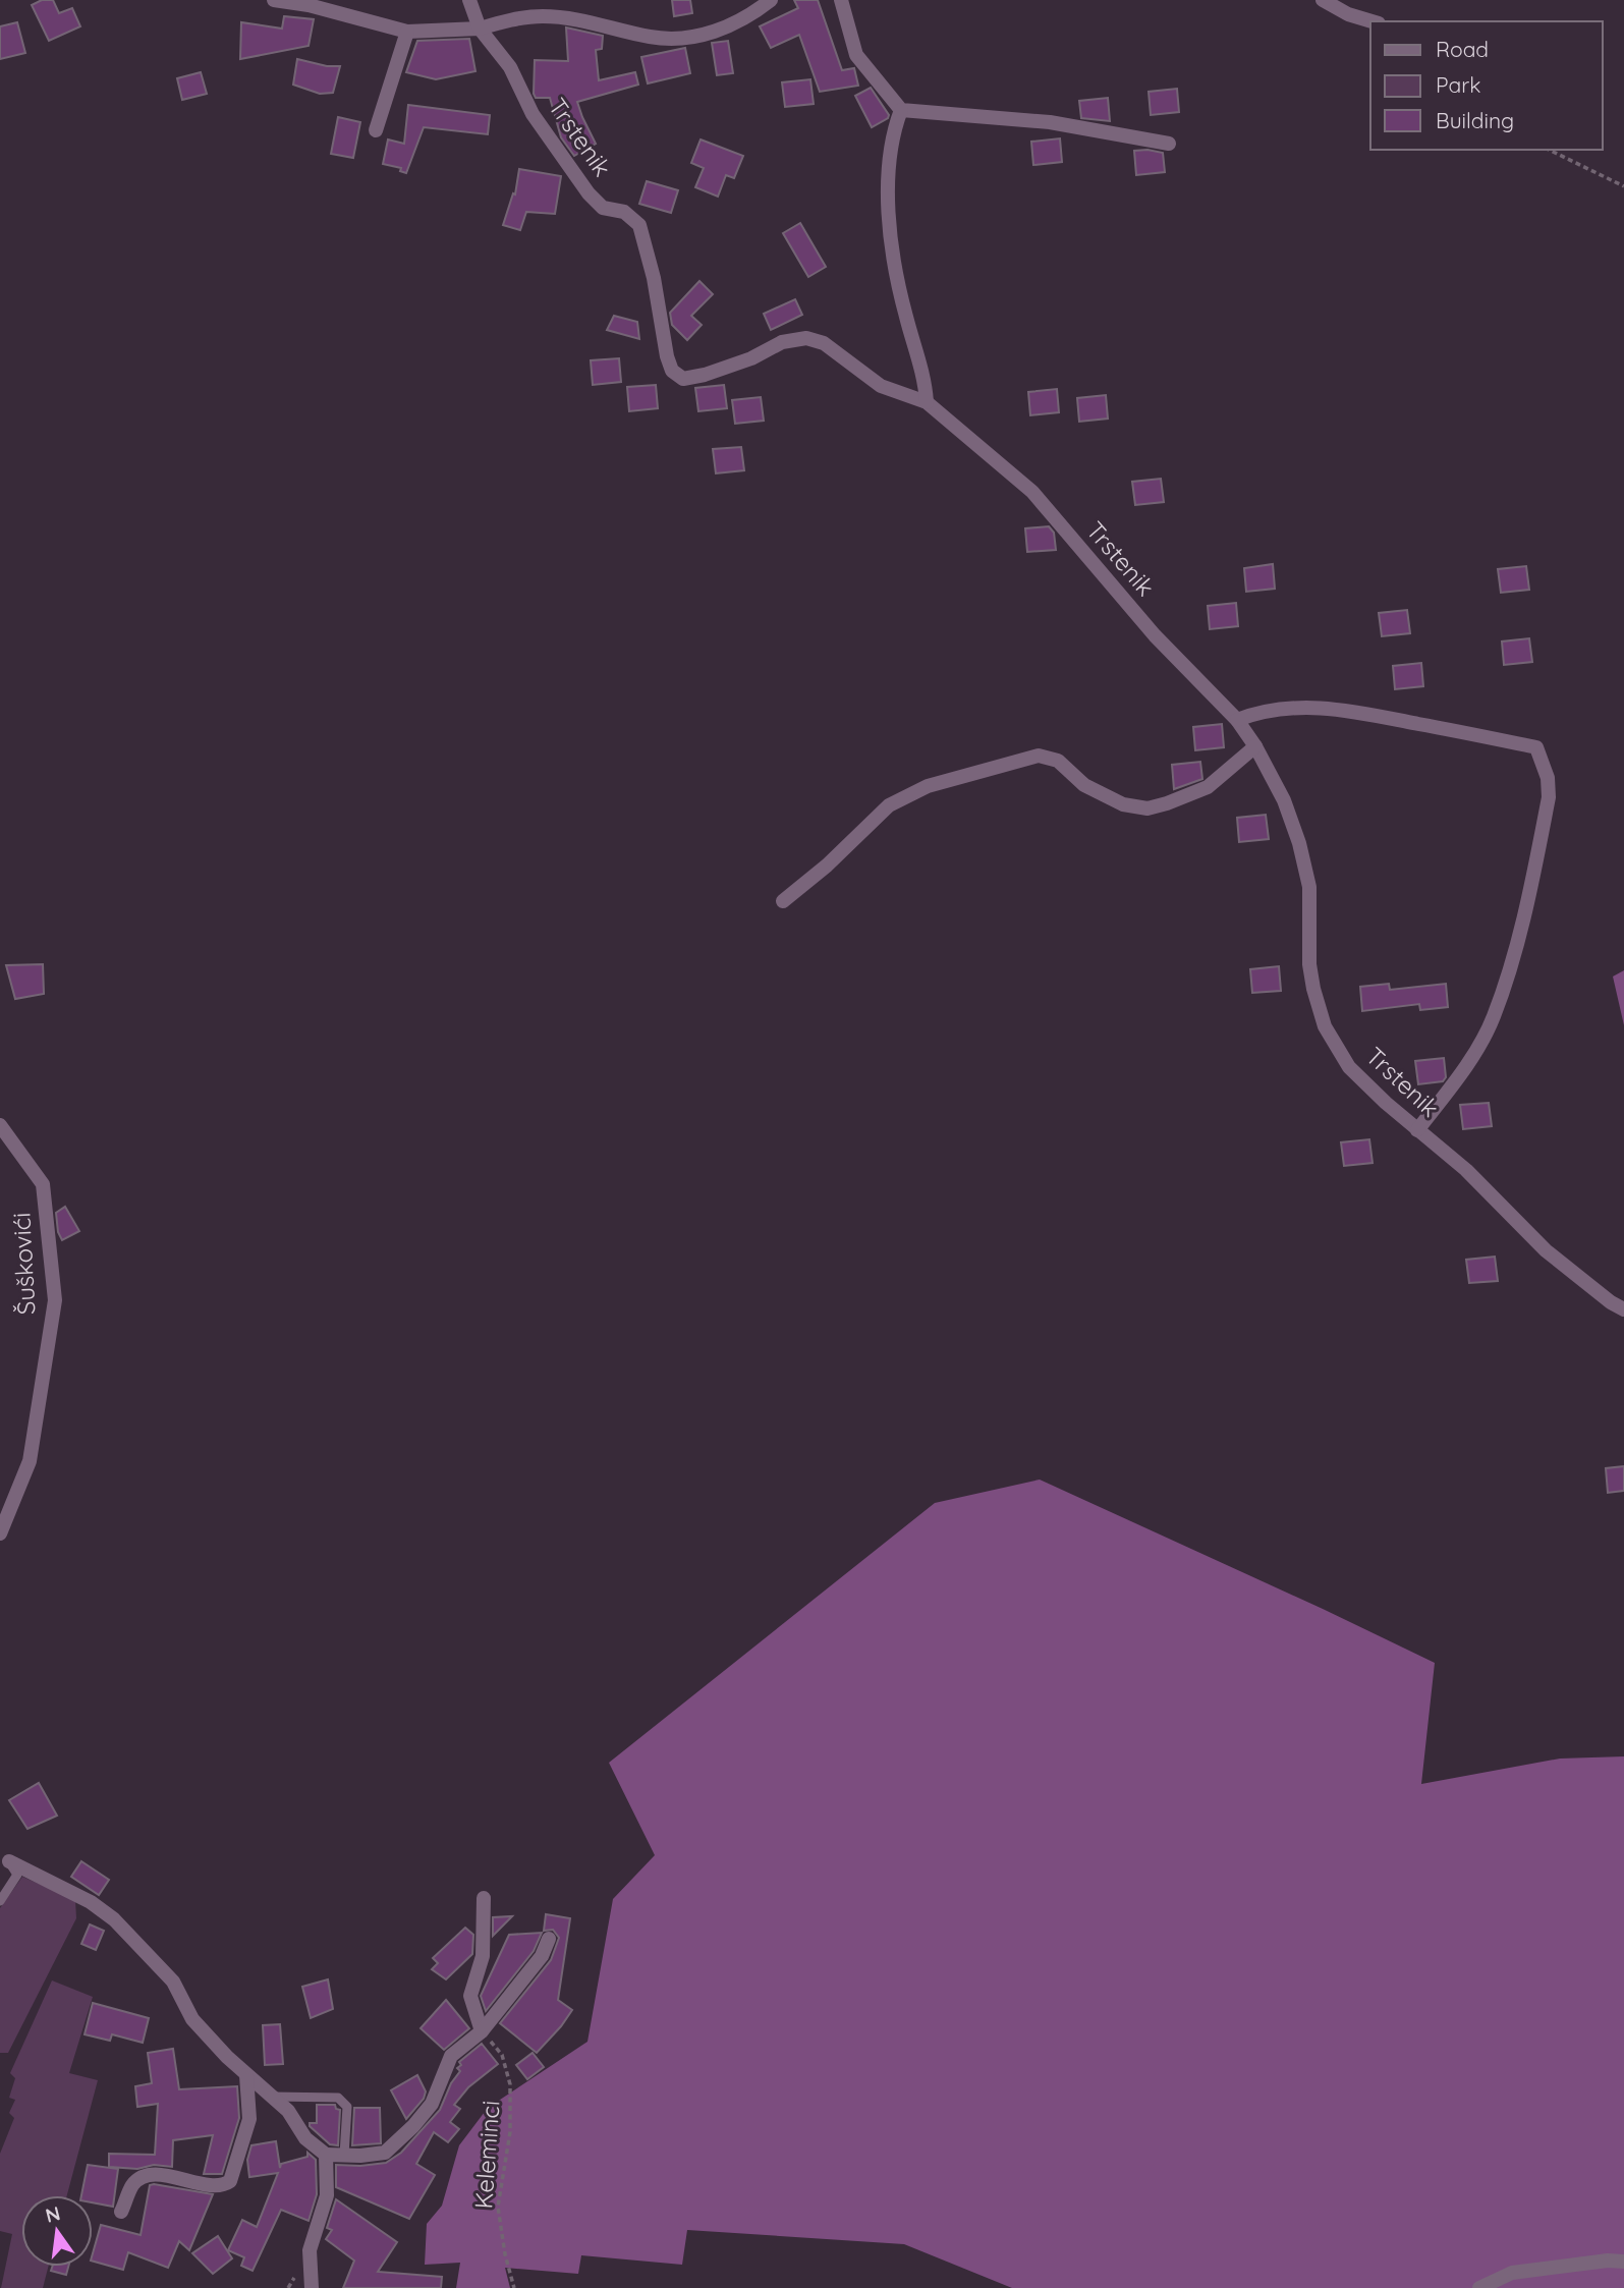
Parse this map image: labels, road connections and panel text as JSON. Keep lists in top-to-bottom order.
{
  "streets": {
    "street": ["Trstenik", "Šuškovići"],
    "path": ["Keleminci"]
  },
  "legend": ["Road", "Park", "Building"],
  "north": "top"
}
